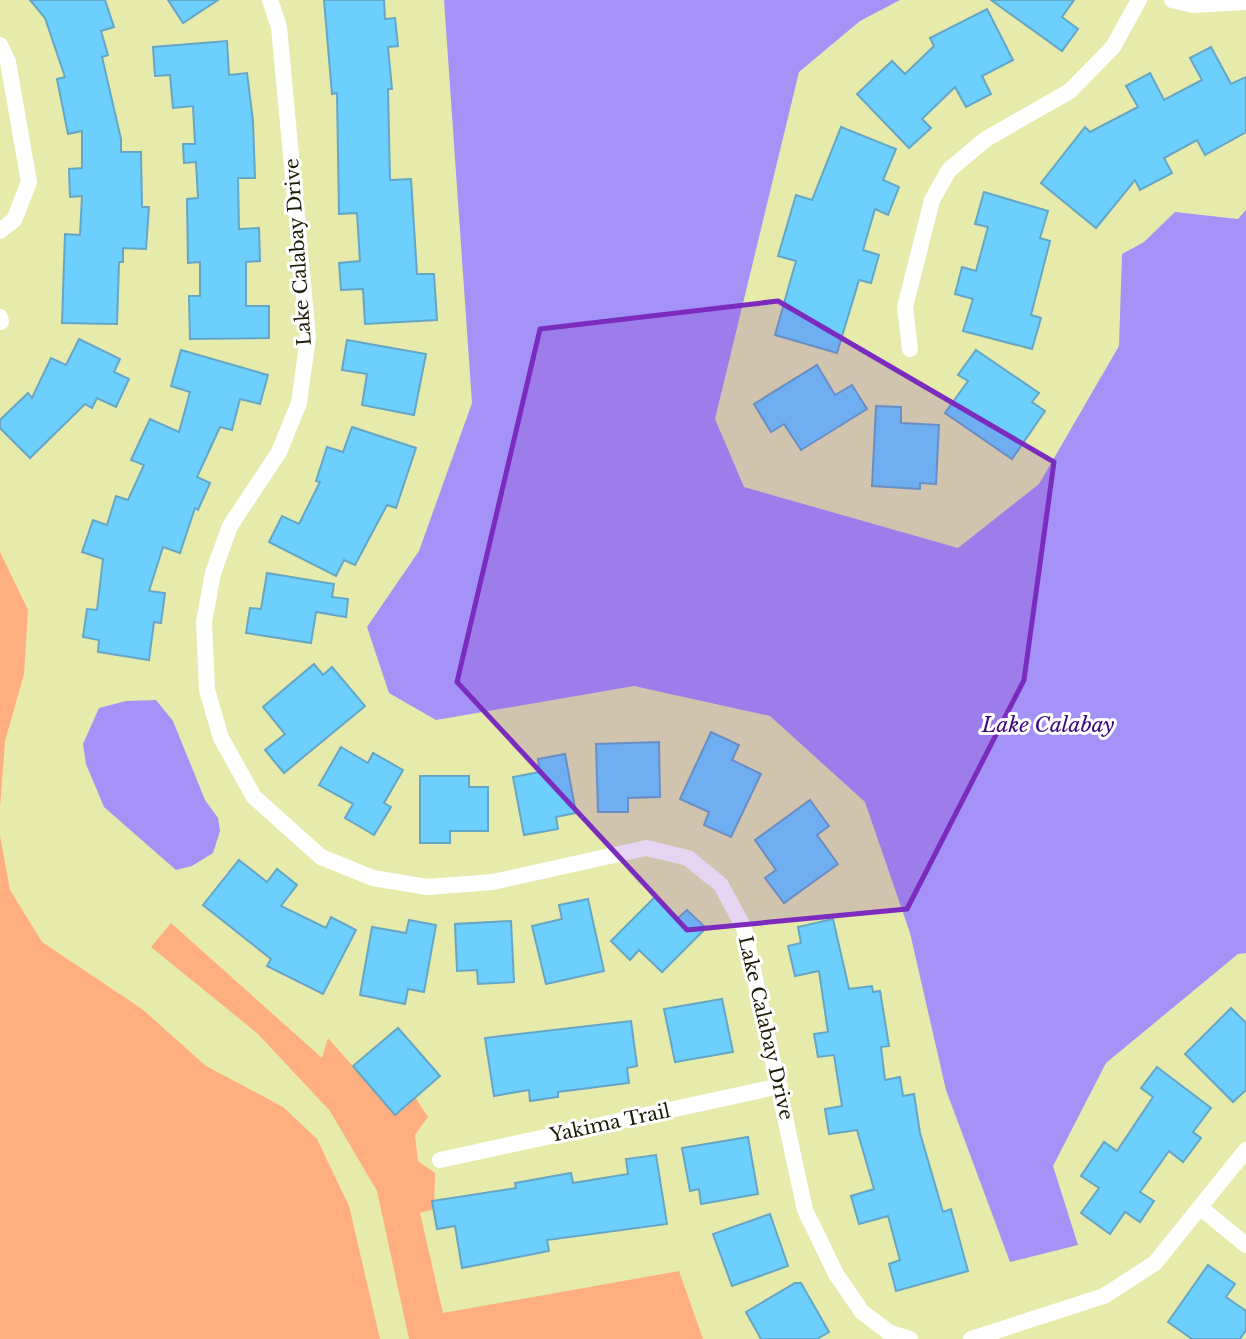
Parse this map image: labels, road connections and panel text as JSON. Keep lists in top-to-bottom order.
{
  "streets": {
    "street": ["Lake Calabay Drive", "Yakima Trail"]
  },
  "crossings": [
    ["Lake Calabay Drive", "Yakima Trail"]
  ],
  "water": ["Lake Calabay"]
}
